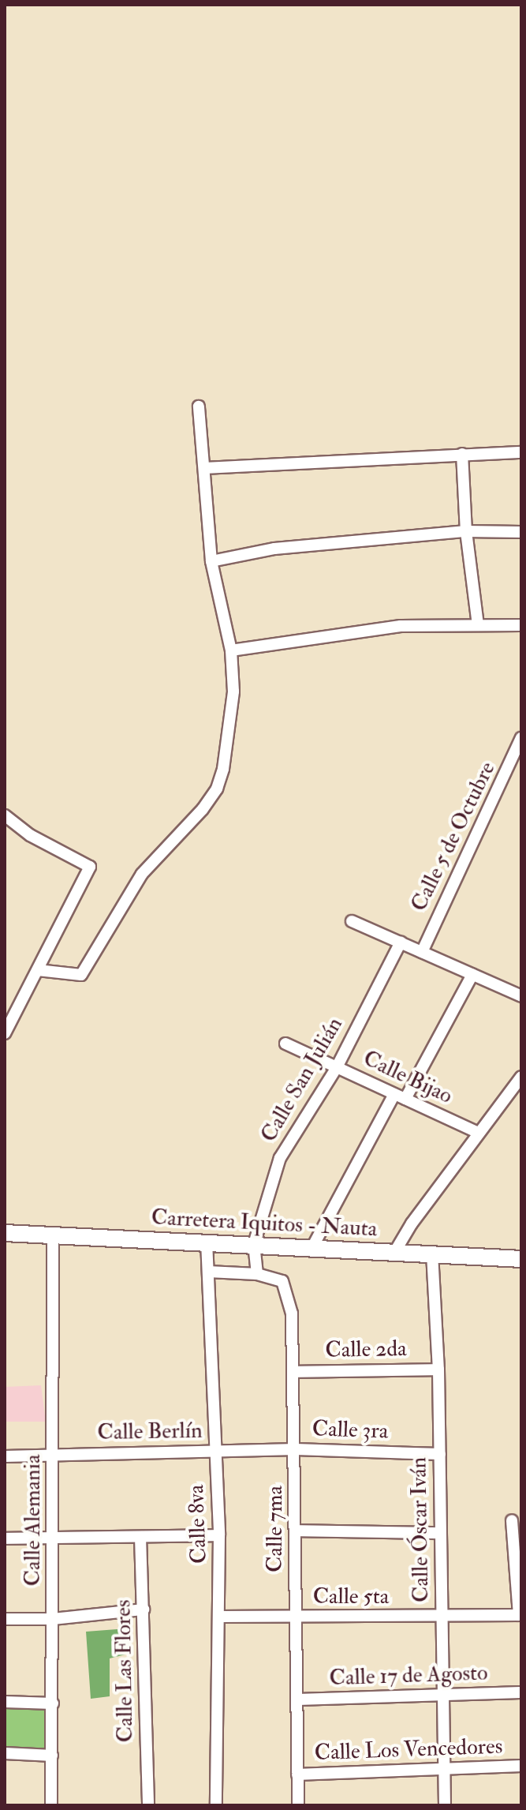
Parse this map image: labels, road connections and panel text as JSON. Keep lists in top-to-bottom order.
{
  "streets": {
    "main road": ["Carretera Iquitos - Nauta"],
    "street": [
      "Calle 5 de Octubre",
      "Calle Bijao",
      "Calle San Julián",
      "Calle 2da",
      "Calle 3ra",
      "Calle Berlín",
      "Calle Alemania",
      "Calle 8va",
      "Calle 7ma",
      "Calle Óscar Iván",
      "Calle 5ta",
      "Calle Las Flores",
      "Calle 17 de Agosto",
      "Calle Los Vencedores"
    ]
  },
  "crossings": [
    ["Calle Bijao", "Calle San Julián"],
    ["Calle San Julián", "Carretera Iquitos - Nauta"],
    ["Carretera Iquitos - Nauta", "Calle Alemania"],
    ["Carretera Iquitos - Nauta", "Calle 8va"],
    ["Carretera Iquitos - Nauta", "Calle Óscar Iván"],
    ["Calle 2da", "Calle 7ma"],
    ["Calle 2da", "Calle Óscar Iván"],
    ["Calle 3ra", "Calle Berlín"],
    ["Calle 3ra", "Calle 7ma"],
    ["Calle 3ra", "Calle Óscar Iván"],
    ["Calle Berlín", "Calle Alemania"],
    ["Calle Berlín", "Calle 8va"],
    ["Calle Berlín", "Calle 7ma"],
    ["Calle 8va", "Calle 7ma"],
    ["Calle 8va", "Calle 5ta"],
    ["Calle 7ma", "Calle 5ta"],
    ["Calle 7ma", "Calle 17 de Agosto"],
    ["Calle 7ma", "Calle Los Vencedores"],
    ["Calle Óscar Iván", "Calle 5ta"],
    ["Calle Óscar Iván", "Calle 17 de Agosto"],
    ["Calle Óscar Iván", "Calle Los Vencedores"]
  ]
}
